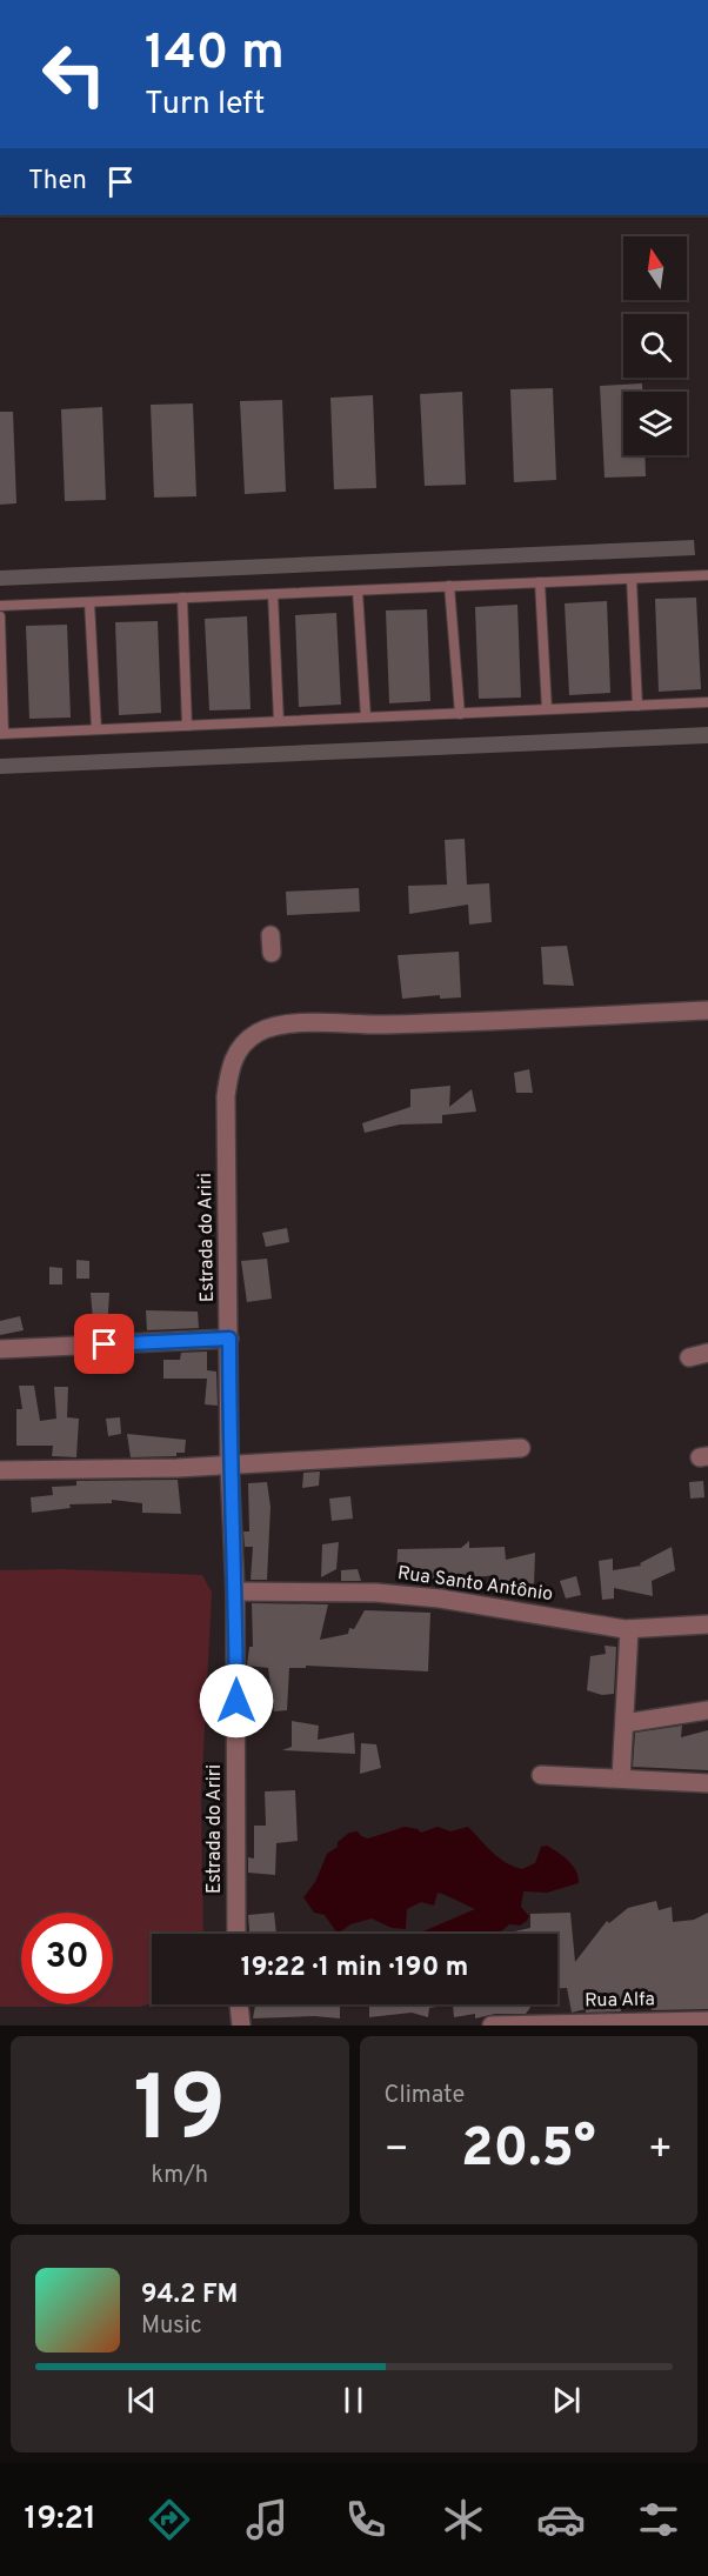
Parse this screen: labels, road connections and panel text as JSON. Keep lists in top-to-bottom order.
{
  "streets": {
    "street": ["Estrada do Ariri", "Rua Santo Antônio", "Rua Alfa"]
  },
  "crossings": [
    ["Estrada do Ariri", "Rua Santo Antônio"]
  ],
  "north": "top",
  "page": {
    "turn": ["140 m", "Turn left"],
    "then": "Then",
    "limit": "30",
    "trip": "19:22 · 1 min · 190 m",
    "tile": [
      ["19", "km/h"],
      "Climate"
    ],
    "heat": ["−", "20.5°", "+"],
    "song": ["94.2 FM", "Music"],
    "tabs": "19:21"
  }
}
